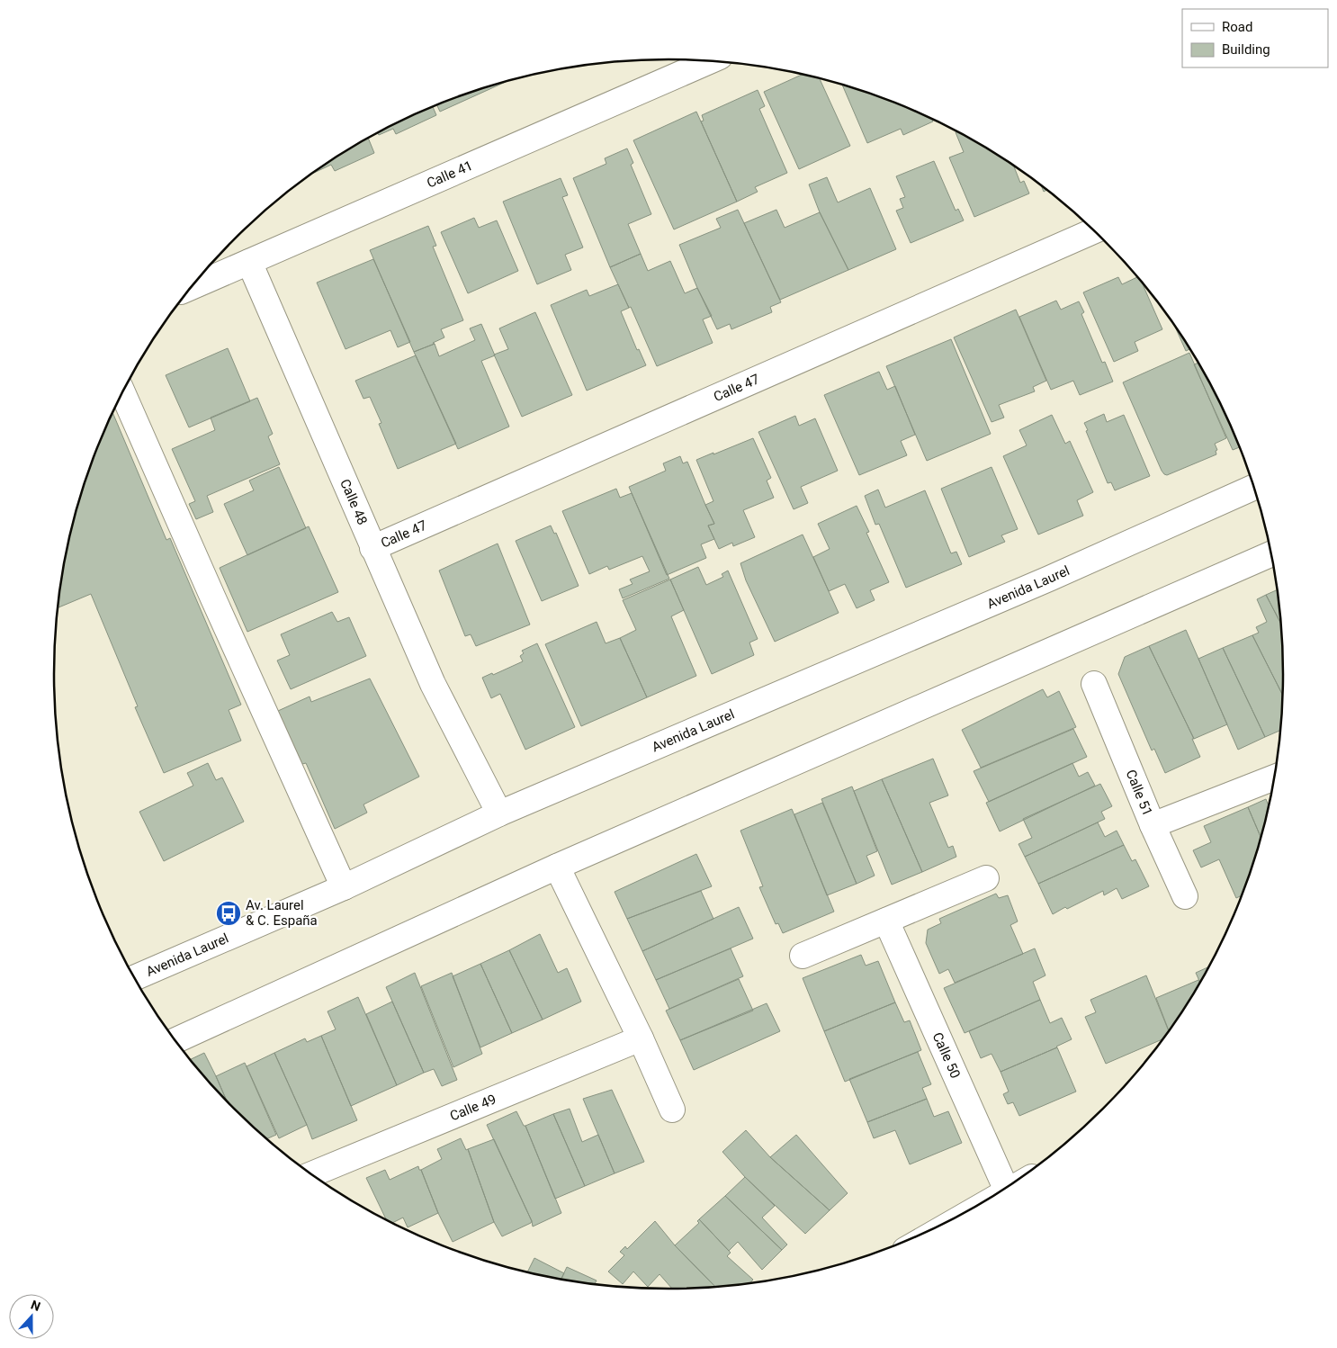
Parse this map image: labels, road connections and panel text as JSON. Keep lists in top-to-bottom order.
{
  "streets": {
    "street": [
      "Calle 41",
      "Calle 47",
      "Calle 48",
      "Avenida Laurel",
      "Calle 51",
      "Calle 50",
      "Calle 49"
    ]
  },
  "crossings": [
    ["Calle 41", "Calle 48"],
    ["Calle 47", "Calle 48"],
    ["Calle 48", "Avenida Laurel"]
  ],
  "places": {
    "bus stop": ["Av. Laurel & C. España"]
  },
  "legend": ["Road", "Building"],
  "north": "top"
}
